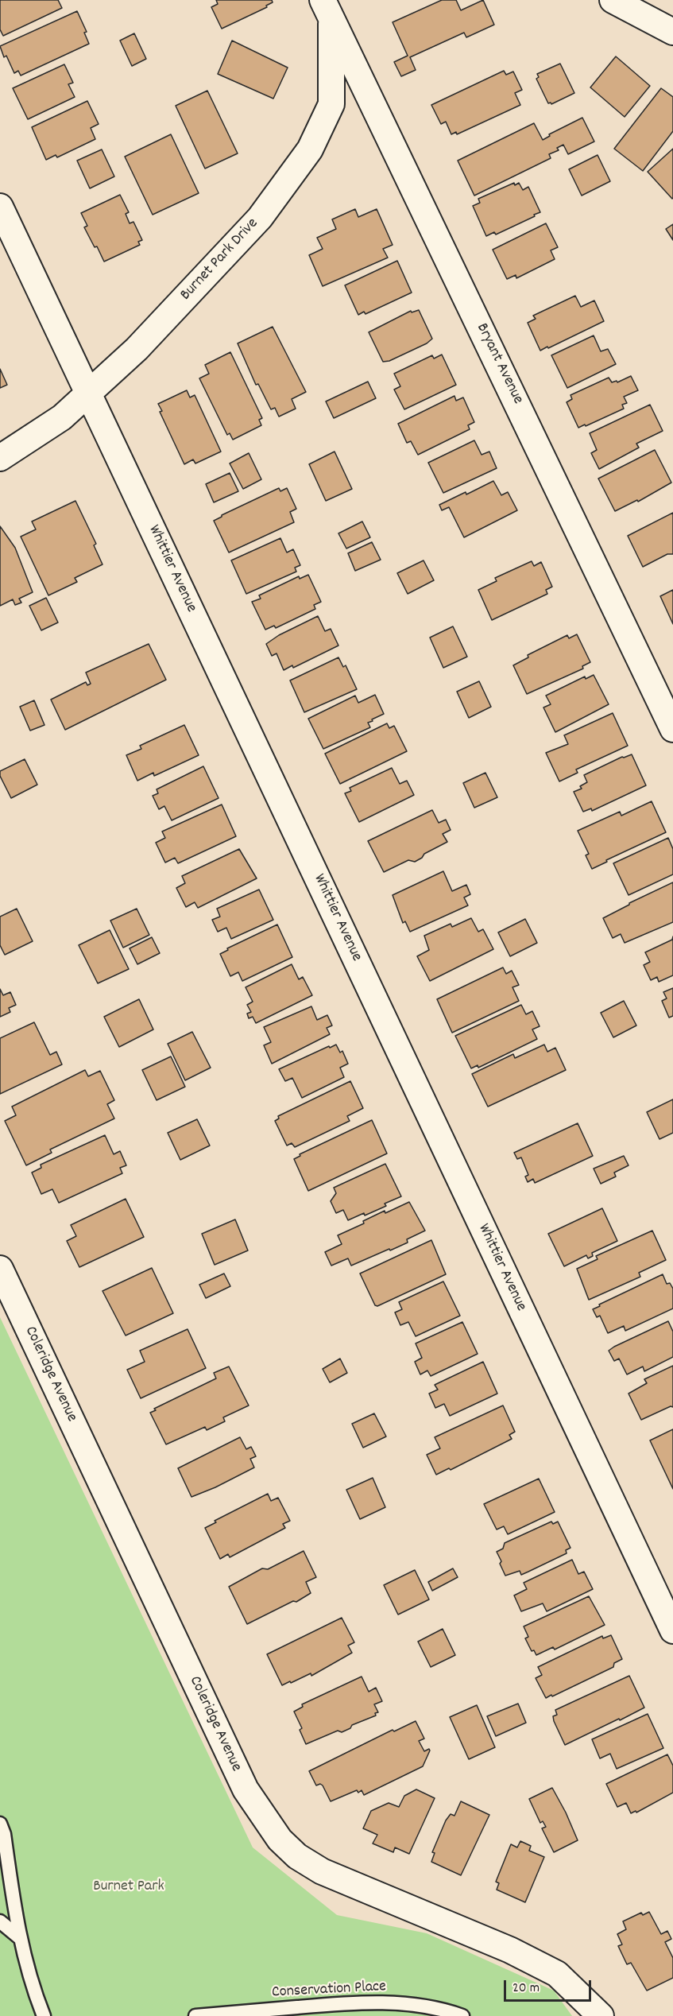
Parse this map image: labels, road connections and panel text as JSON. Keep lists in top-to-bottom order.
{
  "streets": {
    "street": [
      "Burnet Park Drive",
      "Bryant Avenue",
      "Whittier Avenue",
      "Coleridge Avenue"
    ],
    "lane": ["Conservation Place"]
  },
  "crossings": [
    ["Burnet Park Drive", "Bryant Avenue"],
    ["Burnet Park Drive", "Whittier Avenue"]
  ],
  "parks": ["Burnet Park"],
  "scale_bar": "20 m"
}
